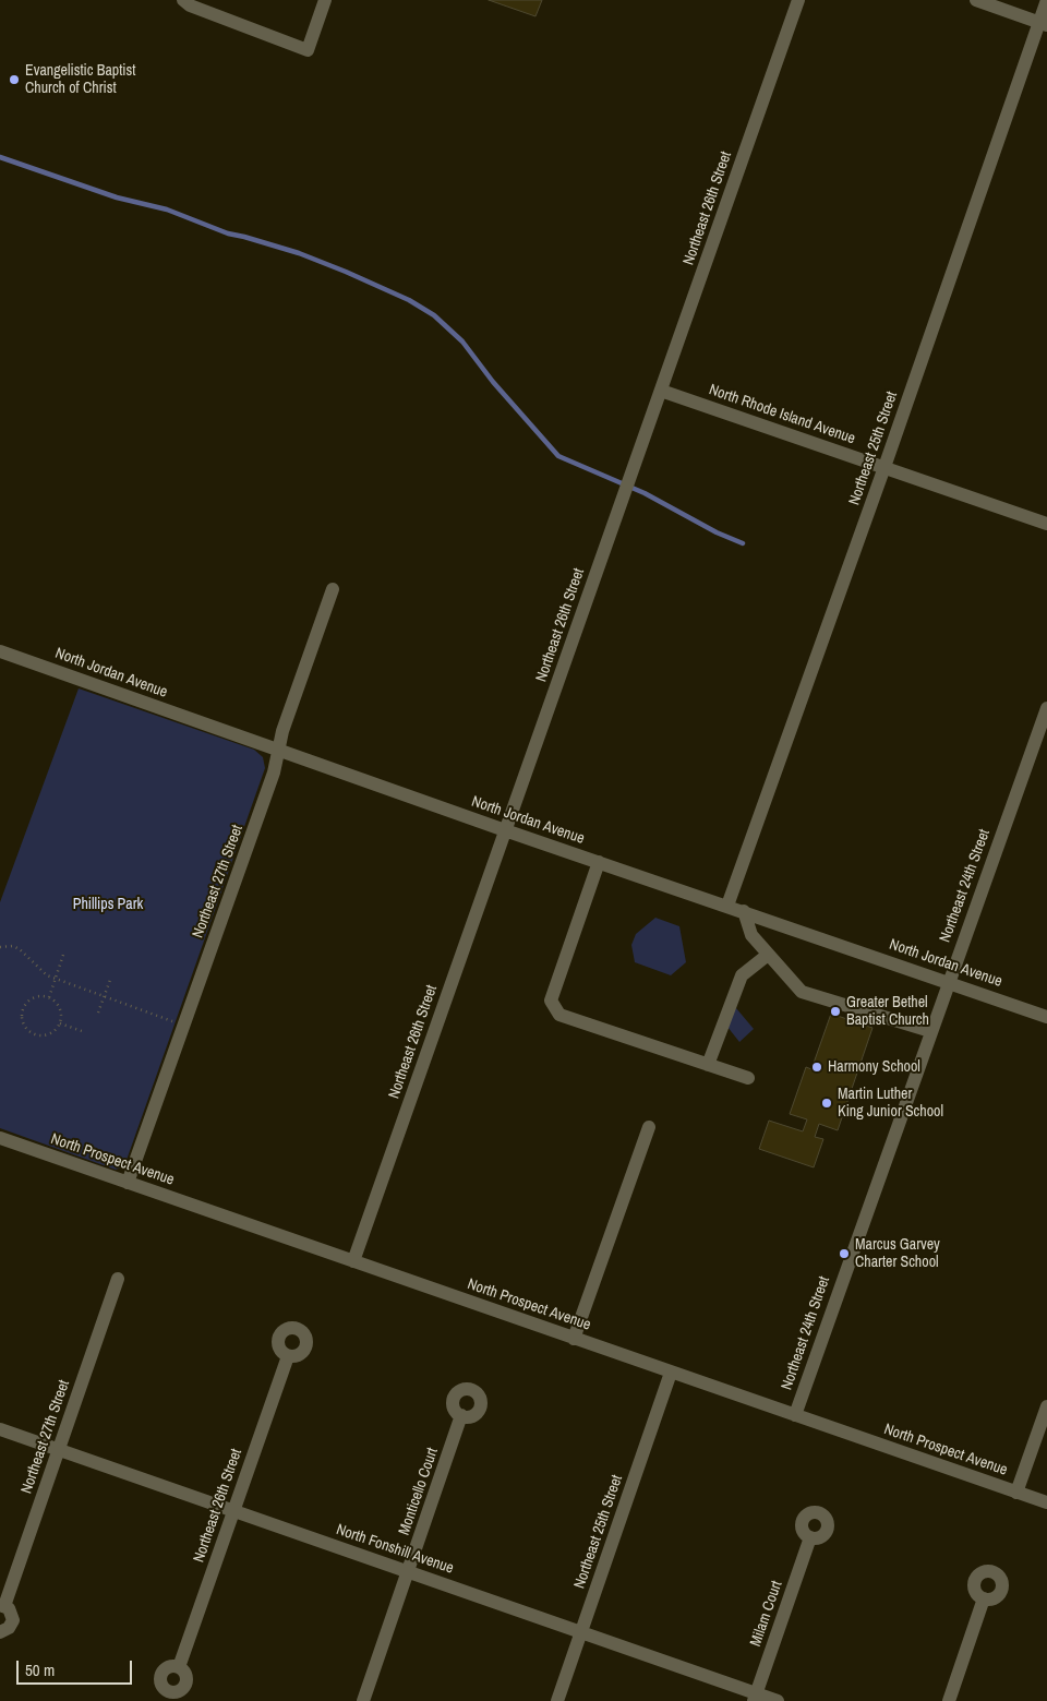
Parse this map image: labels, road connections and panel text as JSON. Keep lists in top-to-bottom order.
{
  "streets": {
    "street": [
      "Northeast 26th Street",
      "North Rhode Island Avenue",
      "Northeast 25th Street",
      "North Jordan Avenue",
      "Northeast 27th Street",
      "Northeast 24th Street",
      "North Prospect Avenue",
      "Monticello Court",
      "North Fonshill Avenue",
      "Milam Court"
    ]
  },
  "crossings": [
    ["Northeast 26th Street", "North Rhode Island Avenue"],
    ["Northeast 26th Street", "North Jordan Avenue"],
    ["Northeast 26th Street", "North Prospect Avenue"],
    ["Northeast 26th Street", "North Fonshill Avenue"],
    ["North Rhode Island Avenue", "Northeast 25th Street"],
    ["Northeast 25th Street", "North Jordan Avenue"],
    ["Northeast 25th Street", "North Prospect Avenue"],
    ["Northeast 25th Street", "North Fonshill Avenue"],
    ["North Jordan Avenue", "Northeast 27th Street"],
    ["North Jordan Avenue", "Northeast 24th Street"],
    ["Northeast 27th Street", "North Prospect Avenue"],
    ["Northeast 27th Street", "North Fonshill Avenue"],
    ["Northeast 24th Street", "North Prospect Avenue"],
    ["Monticello Court", "North Fonshill Avenue"],
    ["North Fonshill Avenue", "Milam Court"]
  ],
  "parks": ["Phillips Park"],
  "places": [
    "Evangelistic Baptist Church of Christ",
    "Greater Bethel Baptist Church",
    "Harmony School",
    "Martin Luther King Junior School",
    "Marcus Garvey Charter School"
  ],
  "scale_bar": "50 m"
}
